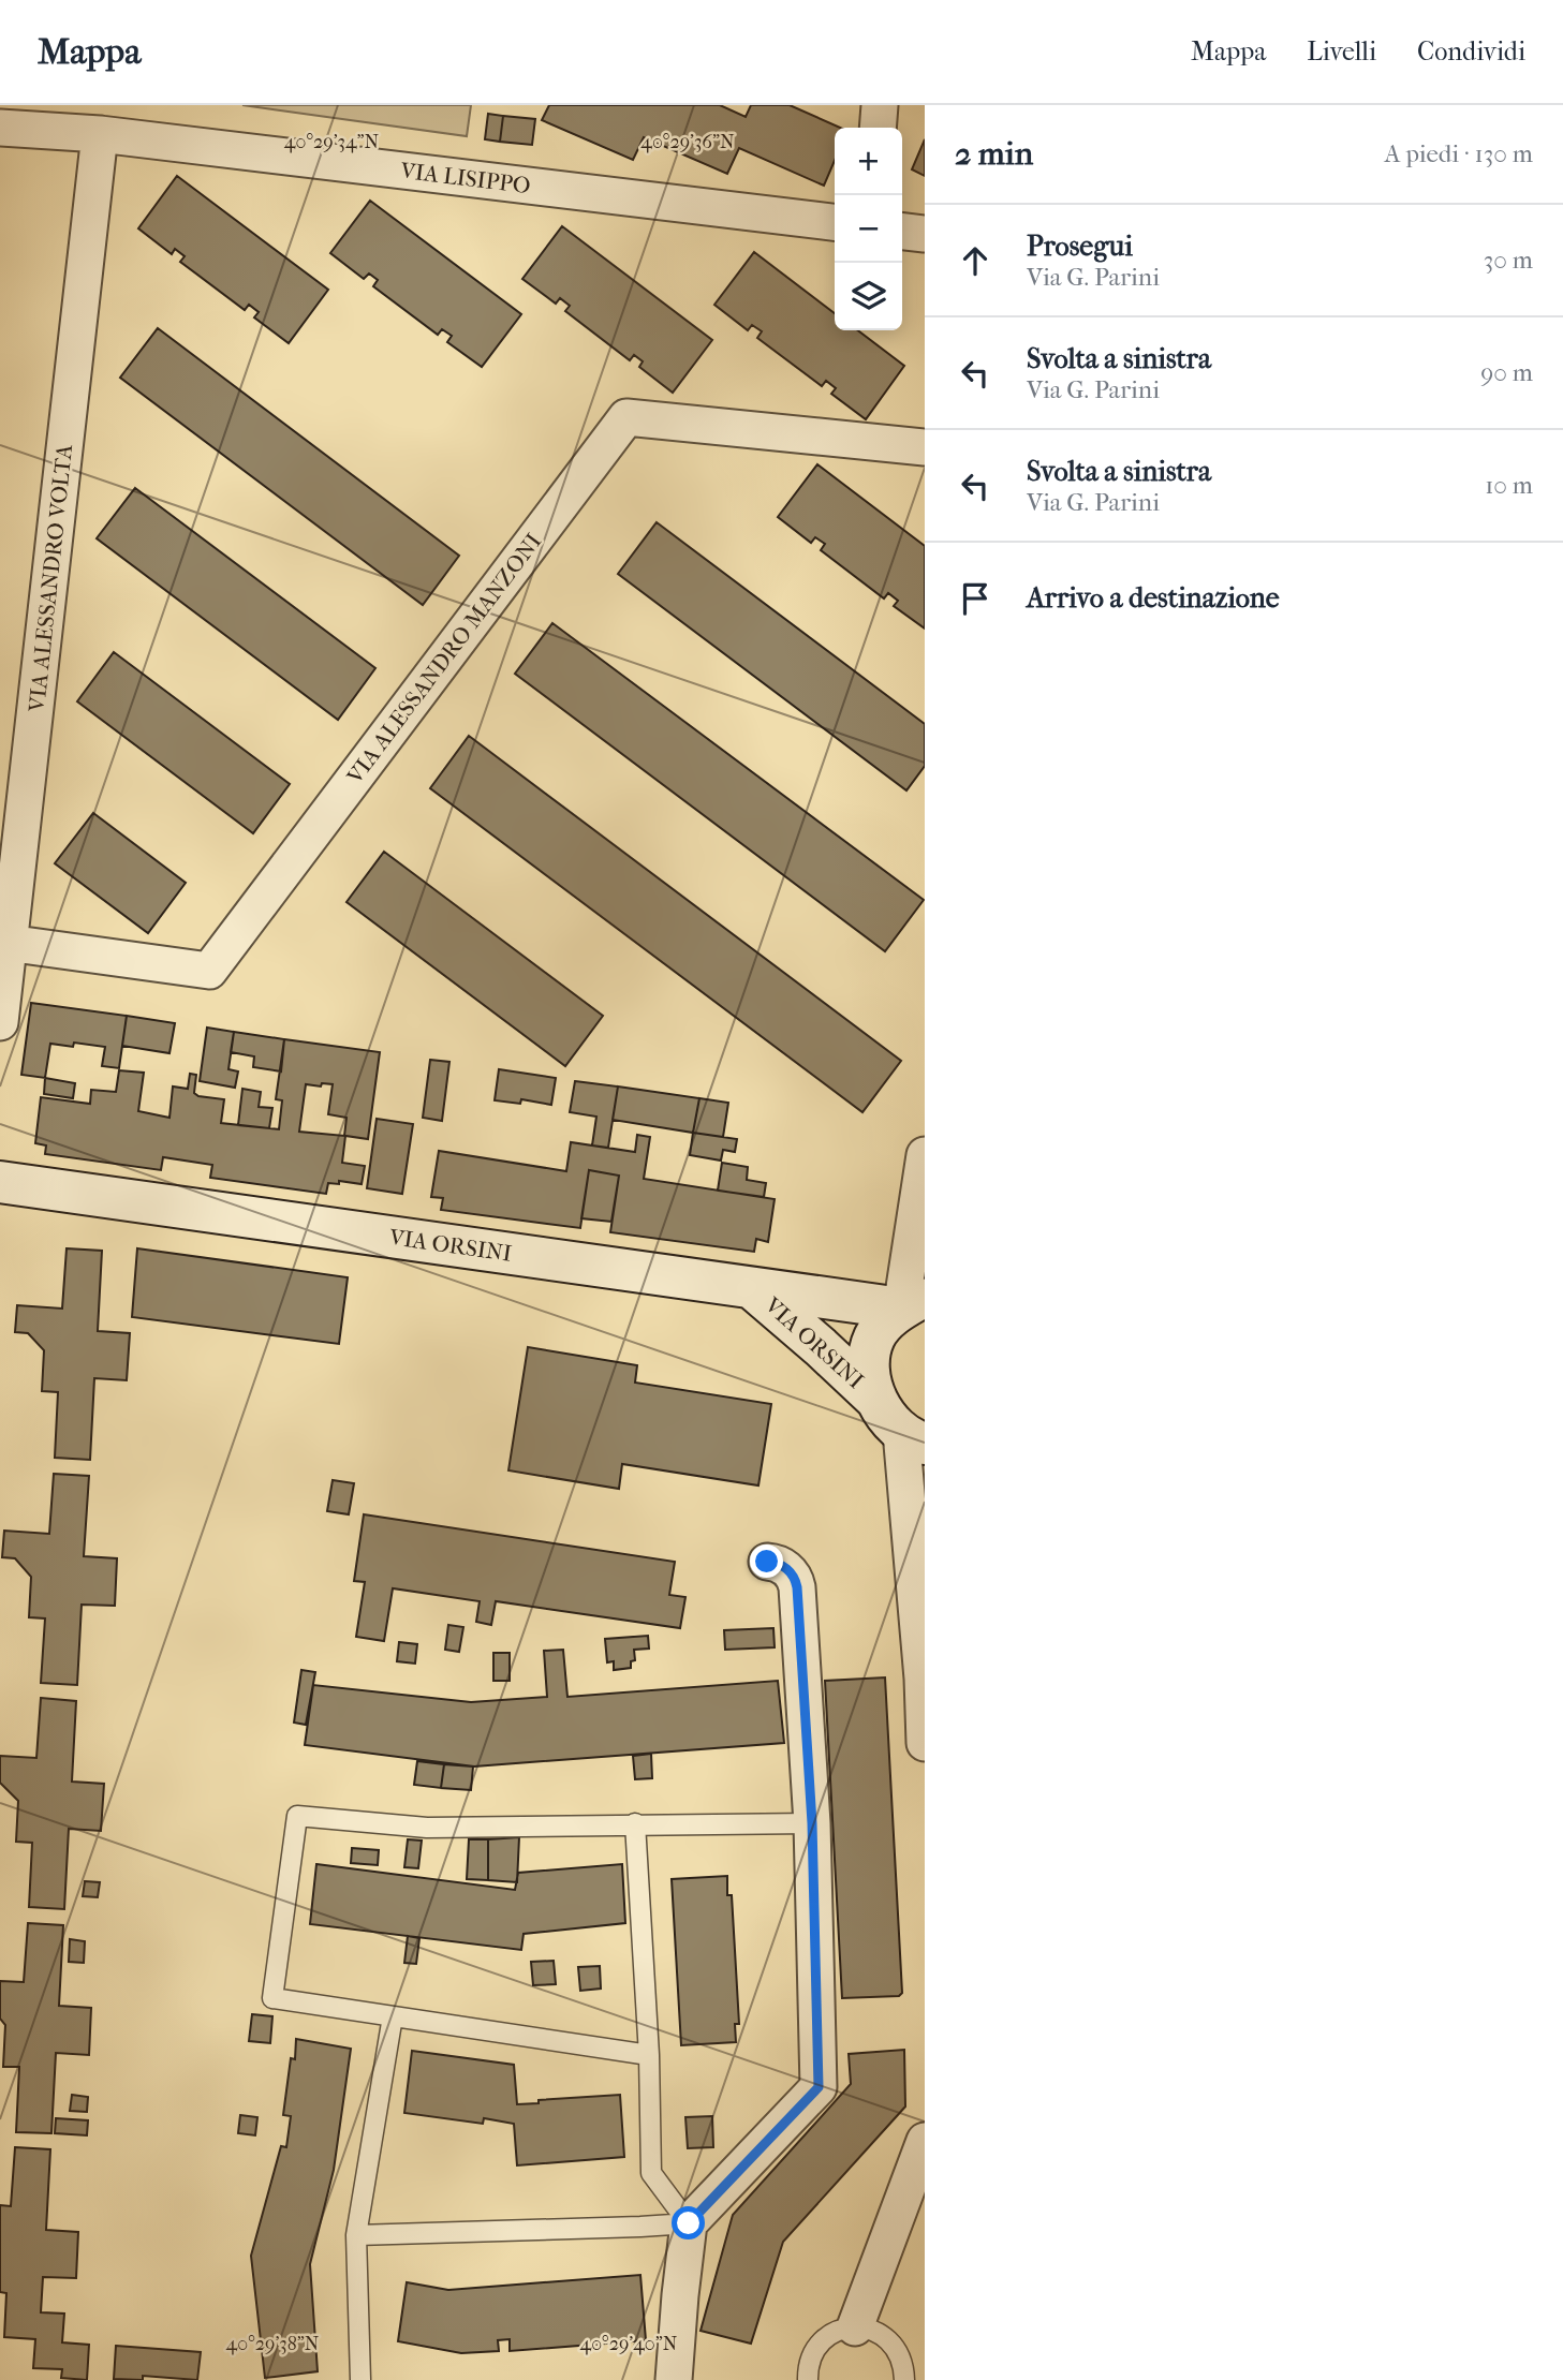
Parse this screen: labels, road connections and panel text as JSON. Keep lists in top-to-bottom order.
{
  "streets": {
    "main road": ["VIA ORSINI"],
    "street": ["VIA LISIPPO", "VIA ALESSANDRO VOLTA", "VIA ALESSANDRO MANZONI"]
  },
  "crossings": [
    ["VIA LISIPPO", "VIA ALESSANDRO VOLTA"],
    ["VIA ALESSANDRO VOLTA", "VIA ALESSANDRO MANZONI"]
  ],
  "page": {
    "header": "Mappa",
    "nav": ["Mappa", "Livelli", "Condividi"],
    "heading": ["2 min", "A piedi · 130 m"],
    "map_buttons": ["+", "−"],
    "list": [
      ["Prosegui", "Via G. Parini", "30 m"],
      ["Svolta a sinistra", "Via G. Parini", "90 m"],
      ["Svolta a sinistra", "Via G. Parini", "10 m"],
      "Arrivo a destinazione"
    ]
  },
  "coordinates": [
    "40°29'34\"N",
    "40°29'36\"N",
    "40°29'38\"N",
    "40°29'40\"N"
  ]
}
